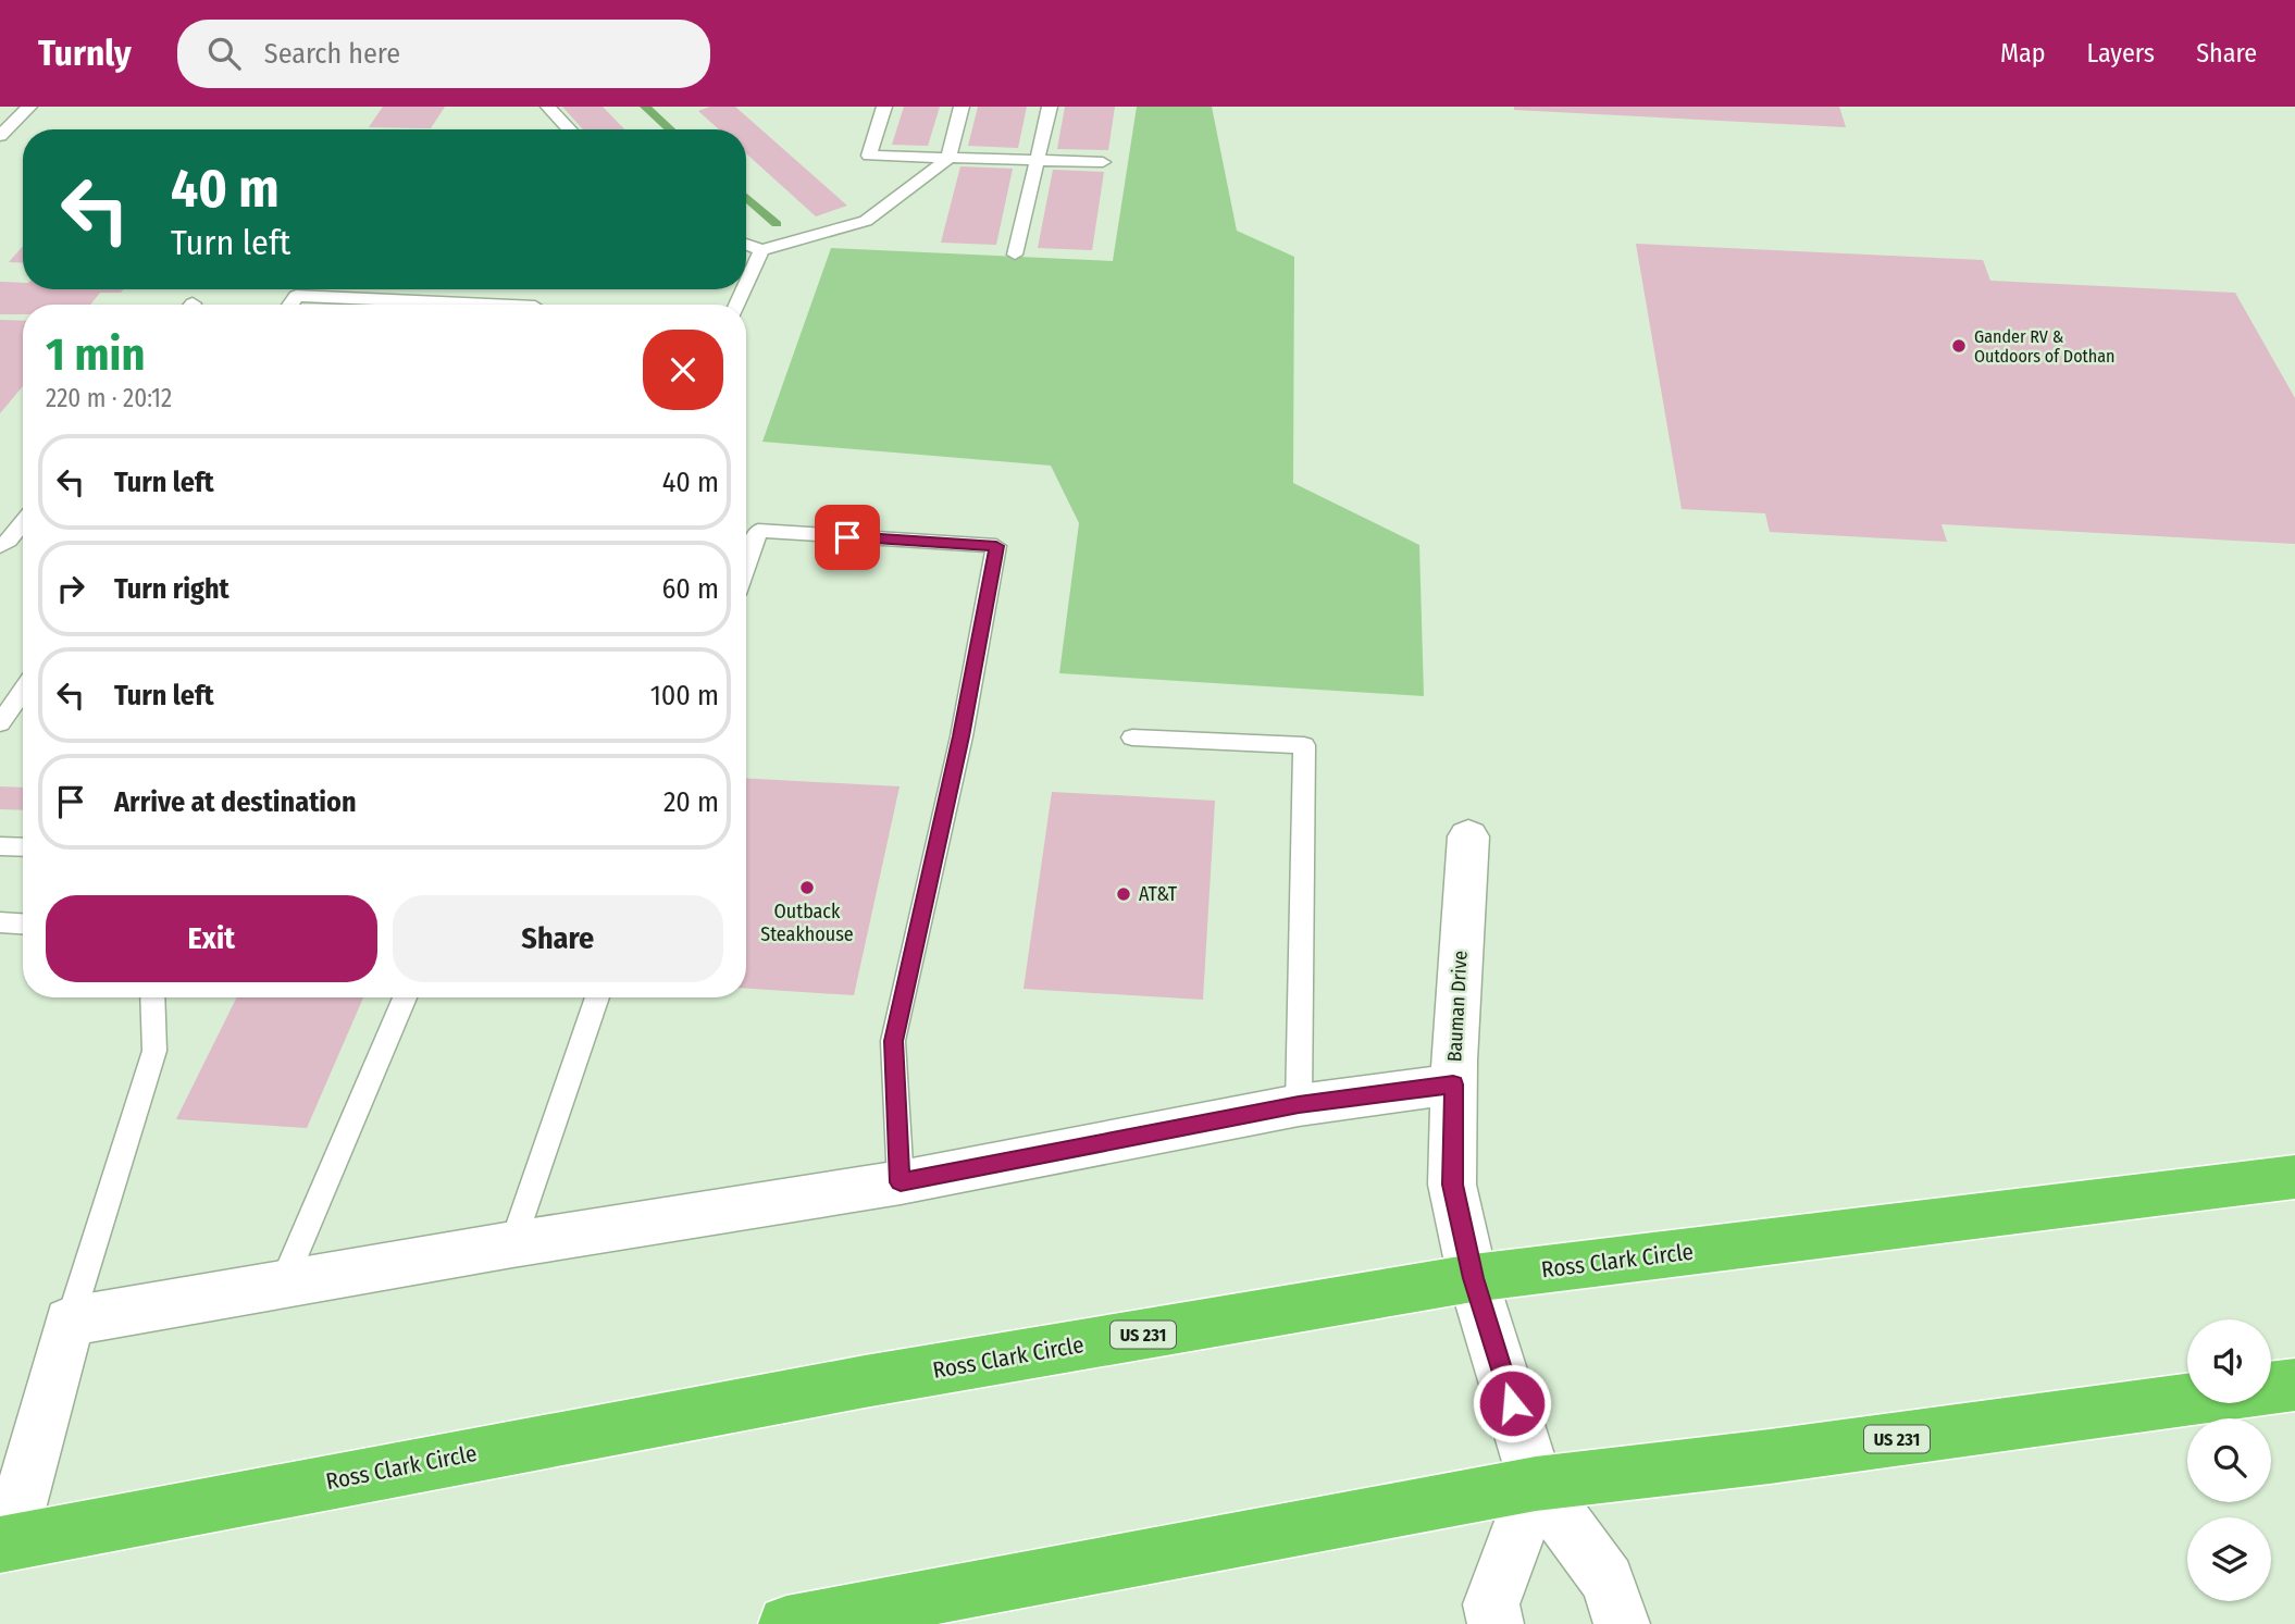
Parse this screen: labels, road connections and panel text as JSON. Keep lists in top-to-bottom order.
{
  "streets": {
    "highway": ["Ross Clark Circle", "US 231"],
    "street": ["Bauman Drive"]
  },
  "crossings": [
    ["Bauman Drive", "Ross Clark Circle"],
    ["Bauman Drive", "US 231"]
  ],
  "places": ["Gander RV & Outdoors of Dothan", "Outback Steakhouse", "AT&T"],
  "page": {
    "header": "Turnly",
    "search": "Search here",
    "nav": ["Map", "Layers", "Share"],
    "turn": ["40 m", "Turn left"],
    "heading": ["1 min", "220 m · 20:12"],
    "list": [
      {
        "name": "Turn left",
        "value": "40 m"
      },
      {
        "name": "Turn right",
        "value": "60 m"
      },
      {
        "name": "Turn left",
        "value": "100 m"
      },
      {
        "name": "Arrive at destination",
        "value": "20 m"
      }
    ],
    "buttons": ["Exit", "Share"]
  }
}
